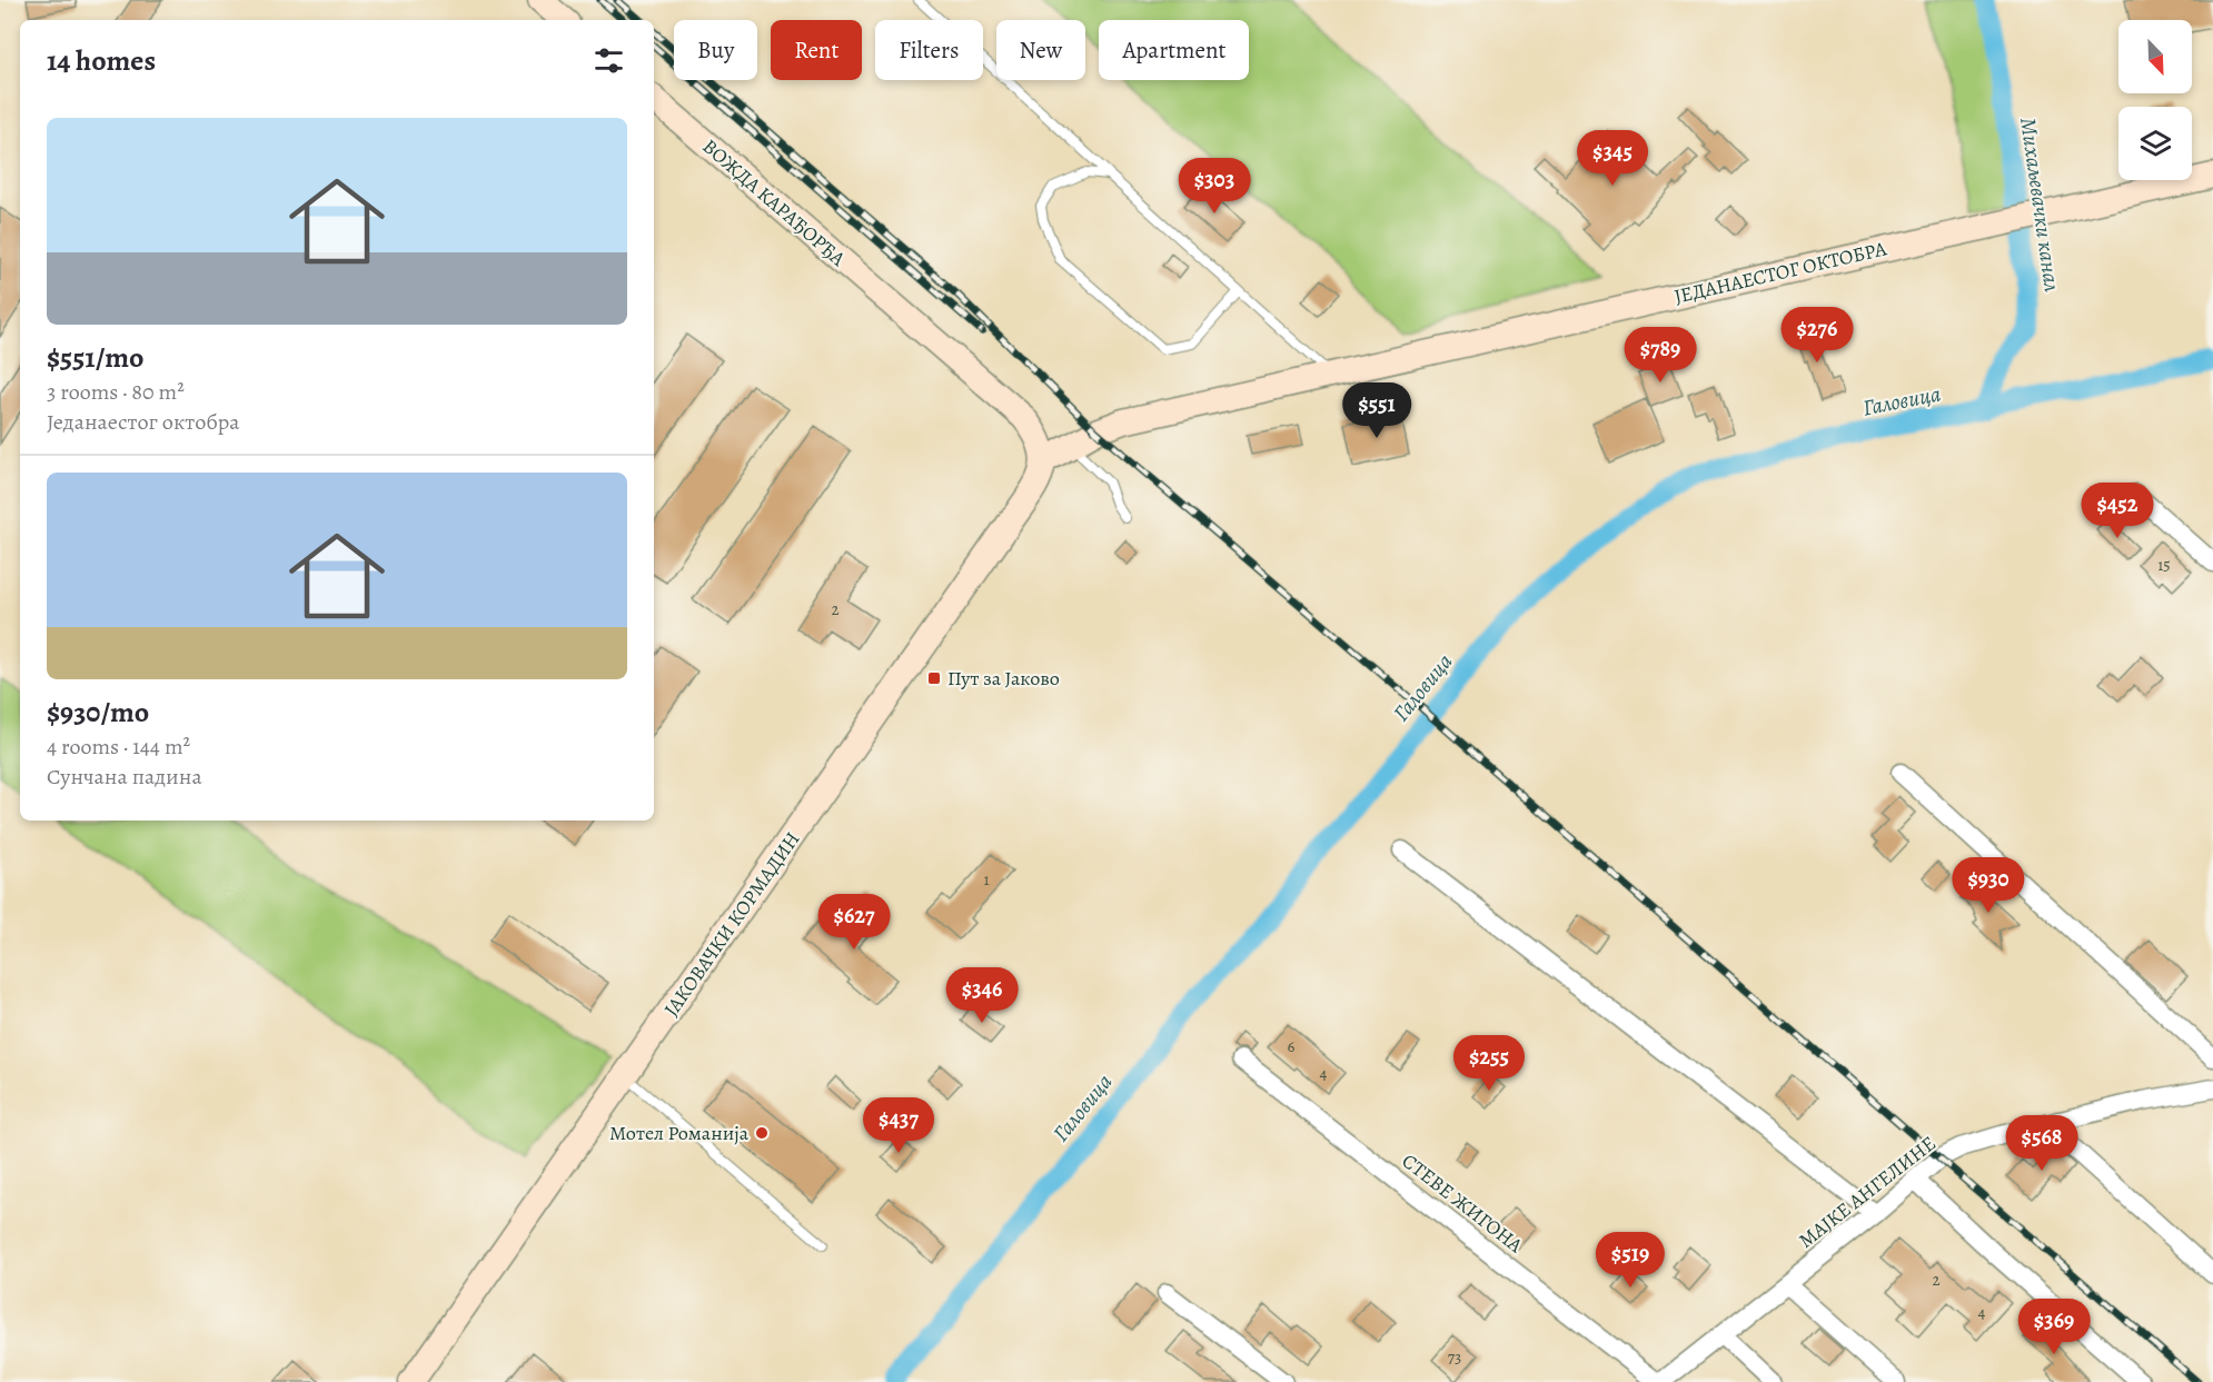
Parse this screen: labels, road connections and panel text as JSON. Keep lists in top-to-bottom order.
{
  "streets": {
    "main road": ["ВОЖДА КАРАЂОРЂА", "ЈЕДАНАЕСТОГ ОКТОБРА", "ЈАКОВАЧКИ КОРМАДИН"],
    "street": ["МАЈКЕ АНГЕЛИНЕ", "СТЕВЕ ЖИГОНА"]
  },
  "crossings": [
    ["ВОЖДА КАРАЂОРЂА", "ЈЕДАНАЕСТОГ ОКТОБРА"],
    ["ВОЖДА КАРАЂОРЂА", "ЈАКОВАЧКИ КОРМАДИН"],
    ["ЈЕДАНАЕСТОГ ОКТОБРА", "ЈАКОВАЧКИ КОРМАДИН"],
    ["МАЈКЕ АНГЕЛИНЕ", "СТЕВЕ ЖИГОНА"]
  ],
  "water": ["Михаљевачки канал", "Галовица"],
  "places": {
    "transit": ["Пут за Јаково"],
    "other": ["Мотел Романија"]
  },
  "house_numbers": [
    "15",
    "2",
    "1",
    "6",
    "4",
    "2",
    "4",
    "73"
  ],
  "north": "bottom right",
  "page": {
    "chip": [
      "Buy",
      "Rent",
      "Filters",
      "New",
      "Apartment"
    ],
    "heading": "14 homes",
    "list": [
      {
        "name": "$551/mo",
        "note": "3 rooms · 80 m² · Једанаестог октобра"
      },
      {
        "name": "$930/mo",
        "note": "4 rooms · 144 m² · Сунчана падина"
      }
    ],
    "price": [
      "$345",
      "$303",
      "$276",
      "$789",
      "$551",
      "$452",
      "$930",
      "$627",
      "$346",
      "$255",
      "$437",
      "$568",
      "$519",
      "$369"
    ]
  }
}
